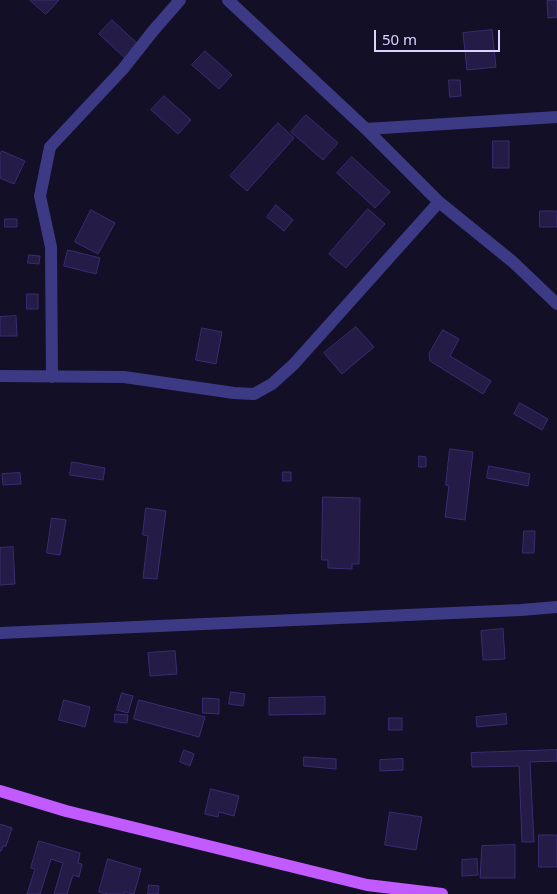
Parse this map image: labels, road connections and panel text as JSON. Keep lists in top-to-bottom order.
{
  "scale_bar": "50 m"
}
